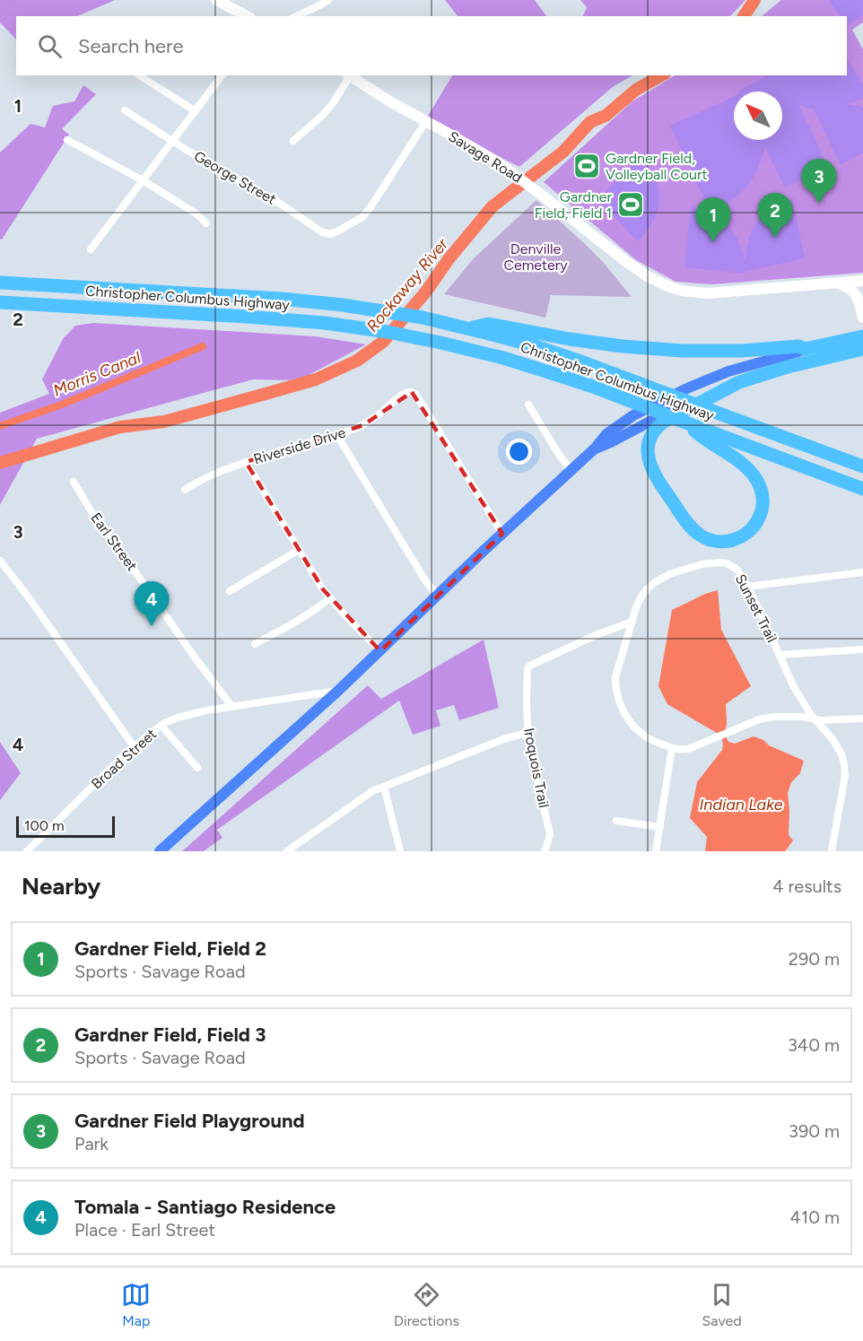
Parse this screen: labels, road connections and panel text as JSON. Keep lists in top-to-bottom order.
{
  "streets": {
    "highway": ["Christopher Columbus Highway"],
    "street": [
      "Savage Road",
      "George Street",
      "Riverside Drive",
      "Earl Street",
      "Sunset Trail",
      "Broad Street",
      "Iroquois Trail"
    ]
  },
  "crossings": [
    ["Savage Road", "George Street"],
    ["Earl Street", "Broad Street"],
    ["Sunset Trail", "Iroquois Trail"]
  ],
  "water": ["Rockaway River", "Morris Canal", "Indian Lake"],
  "parks": ["Denville Cemetery"],
  "places": {
    "sports": ["Gardner Field, Volleyball Court", "Gardner Field, Field 1"]
  },
  "scale_bar": "100 m",
  "north": "top left",
  "page": {
    "search": "Search here",
    "pins": [
      "3",
      "2",
      "1",
      "4"
    ],
    "scale": "100 m",
    "heading": ["Nearby", "4 results"],
    "list": [
      {
        "mark": "1",
        "name": "Gardner Field, Field 2",
        "note": "Sports · Savage Road",
        "value": "290 m"
      },
      {
        "mark": "2",
        "name": "Gardner Field, Field 3",
        "note": "Sports · Savage Road",
        "value": "340 m"
      },
      {
        "mark": "3",
        "name": "Gardner Field Playground",
        "note": "Park",
        "value": "390 m"
      },
      {
        "mark": "4",
        "name": "Tomala - Santiago Residence",
        "note": "Place · Earl Street",
        "value": "410 m"
      }
    ],
    "nav": ["Map", "Directions", "Saved"]
  },
  "grid": {
    "rows": [
      "1",
      "2",
      "3",
      "4"
    ]
  }
}
